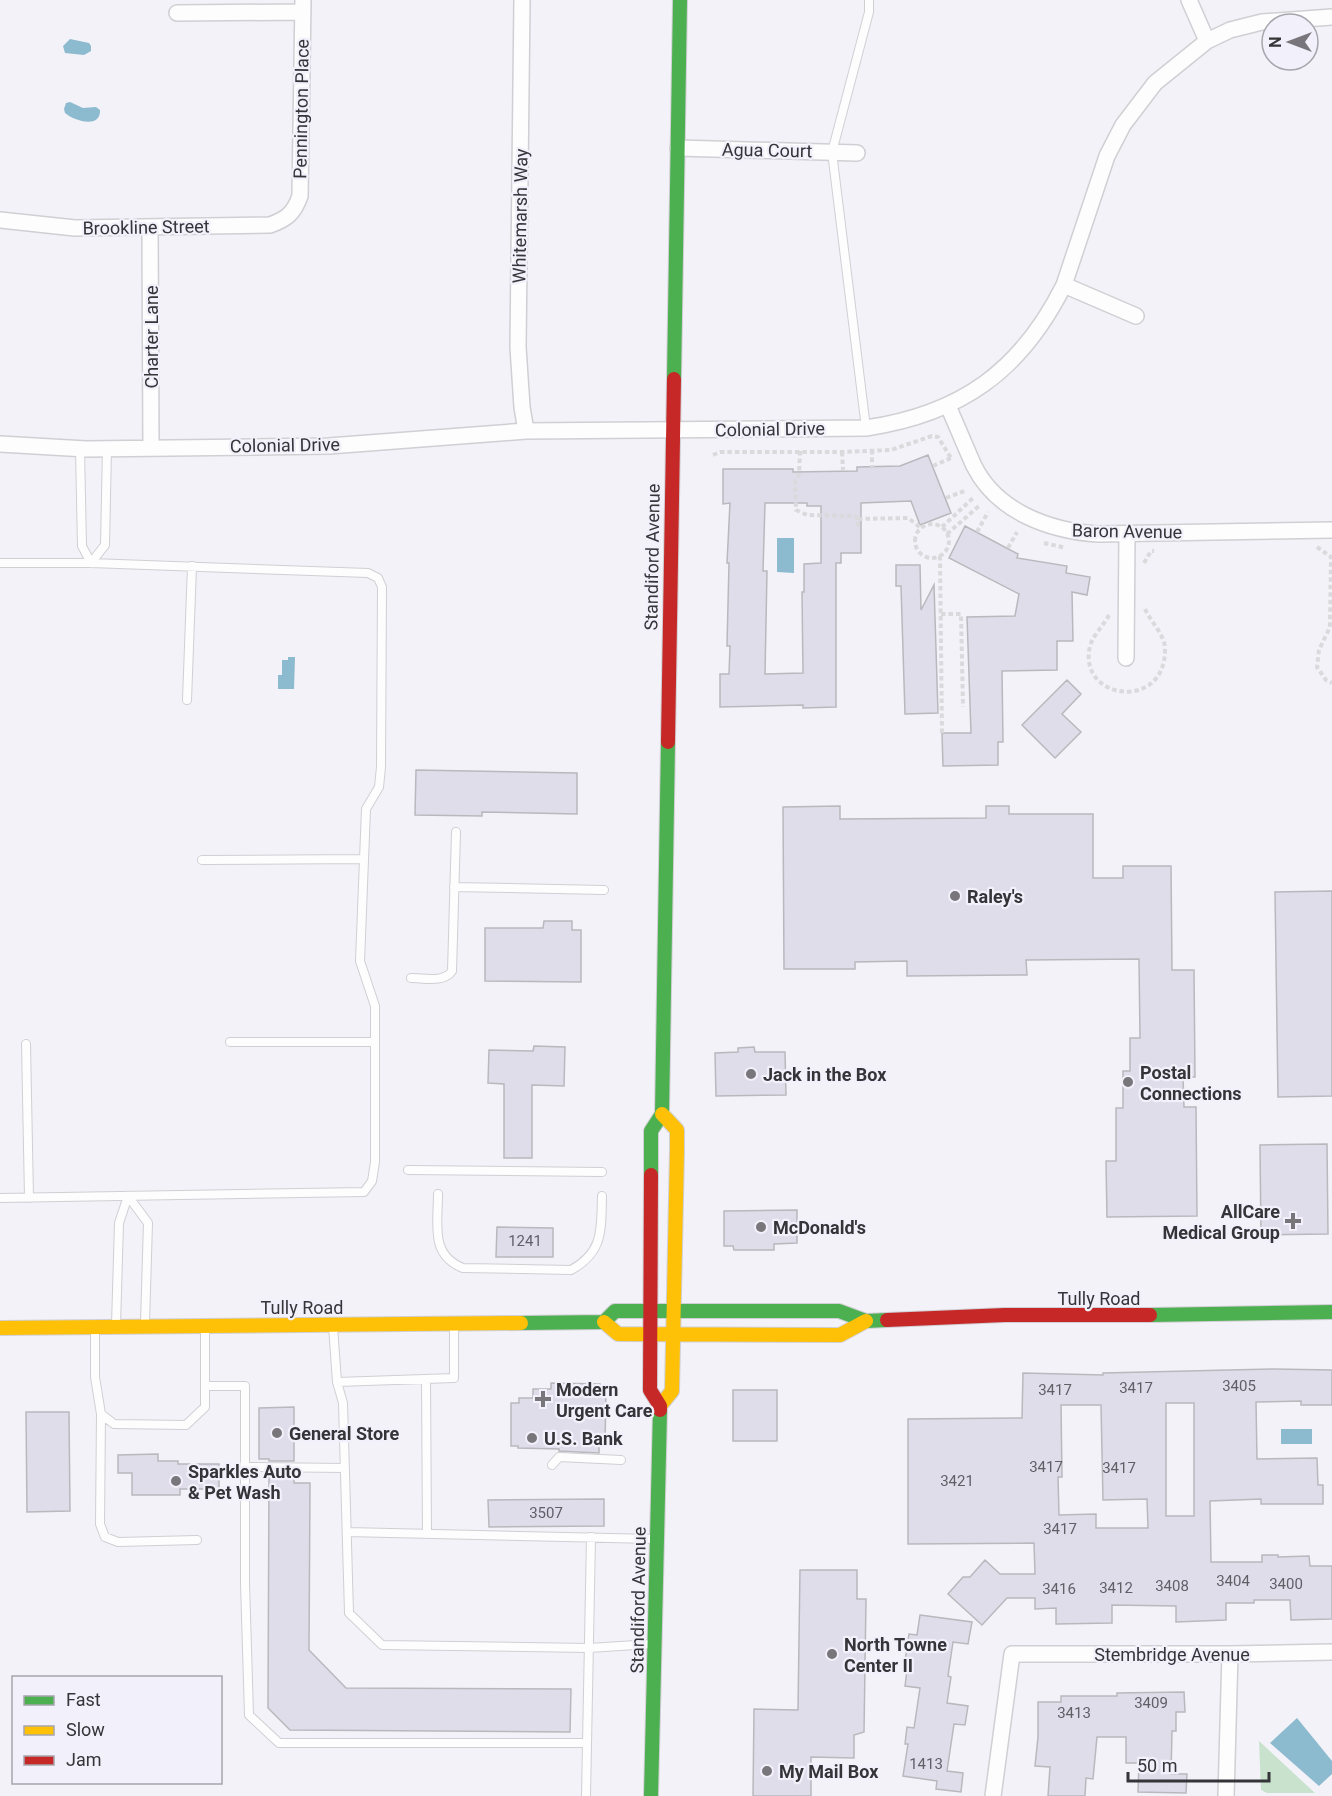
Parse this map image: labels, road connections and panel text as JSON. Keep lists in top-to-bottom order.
{
  "streets": {
    "main road": ["Standiford Avenue", "Tully Road"],
    "street": [
      "Pennington Place",
      "Agua Court",
      "Whitemarsh Way",
      "Brookline Street",
      "Charter Lane",
      "Colonial Drive",
      "Baron Avenue",
      "Stembridge Avenue"
    ]
  },
  "crossings": [
    ["Pennington Place", "Brookline Street"],
    ["Agua Court", "Standiford Avenue"],
    ["Whitemarsh Way", "Colonial Drive"],
    ["Brookline Street", "Charter Lane"],
    ["Charter Lane", "Colonial Drive"],
    ["Colonial Drive", "Baron Avenue"],
    ["Colonial Drive", "Standiford Avenue"],
    ["Standiford Avenue", "Tully Road"]
  ],
  "places": {
    "other": [
      "Raley's",
      "Jack in the Box",
      "Postal Connections",
      "McDonald's",
      "General Store",
      "U.S. Bank",
      "Sparkles Auto & Pet Wash",
      "North Towne Center II",
      "My Mail Box"
    ],
    "health": ["AllCare Medical Group", "Modern Urgent Care"]
  },
  "house_numbers": [
    "1241",
    "3405",
    "3417",
    "3417",
    "3417",
    "3417",
    "3421",
    "3507",
    "3417",
    "3404",
    "3400",
    "3408",
    "3412",
    "3416",
    "3409",
    "3413",
    "1413"
  ],
  "legend": ["Fast", "Slow", "Jam"],
  "scale_bar": "50 m",
  "north": "left"
}
